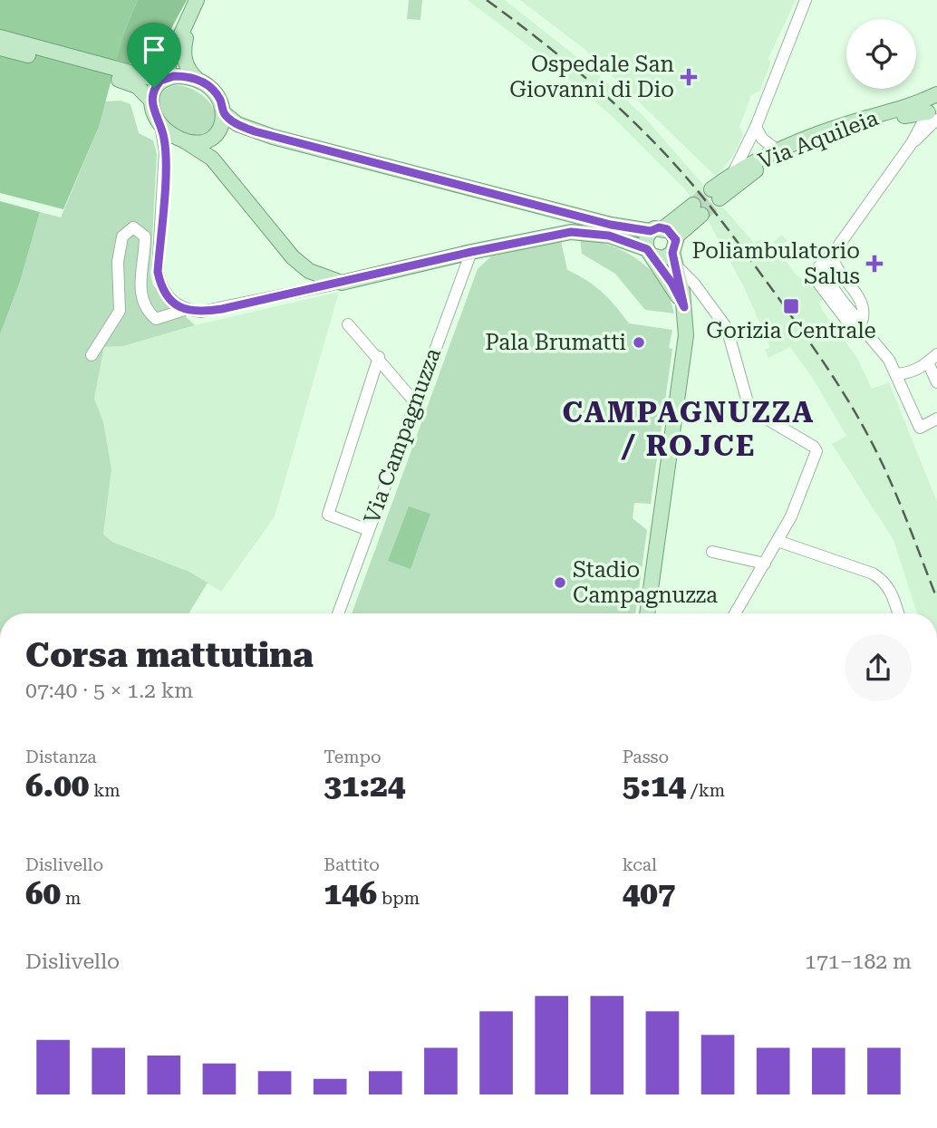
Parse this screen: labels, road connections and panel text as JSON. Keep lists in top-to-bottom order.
{
  "streets": {
    "main road": ["Via Aquileia"],
    "street": ["Via Campagnuzza"]
  },
  "districts": ["CAMPAGNUZZA / ROJCE"],
  "places": {
    "health": ["Ospedale San Giovanni di Dio", "Poliambulatorio Salus"],
    "transit": ["Gorizia Centrale"],
    "other": ["Pala Brumatti", "Stadio Campagnuzza"]
  },
  "page": {
    "heading": ["Corsa mattutina", "07:40 · 5 × 1.2 km"],
    "stats": [
      ["Distanza", "6.00 km"],
      ["Tempo", "31:24"],
      ["Passo", "5:14 /km"],
      ["Dislivello", "60 m"],
      ["Battito", "146 bpm"],
      ["kcal", "407"]
    ],
    "chart": ["Dislivello", "171–182 m"]
  }
}
